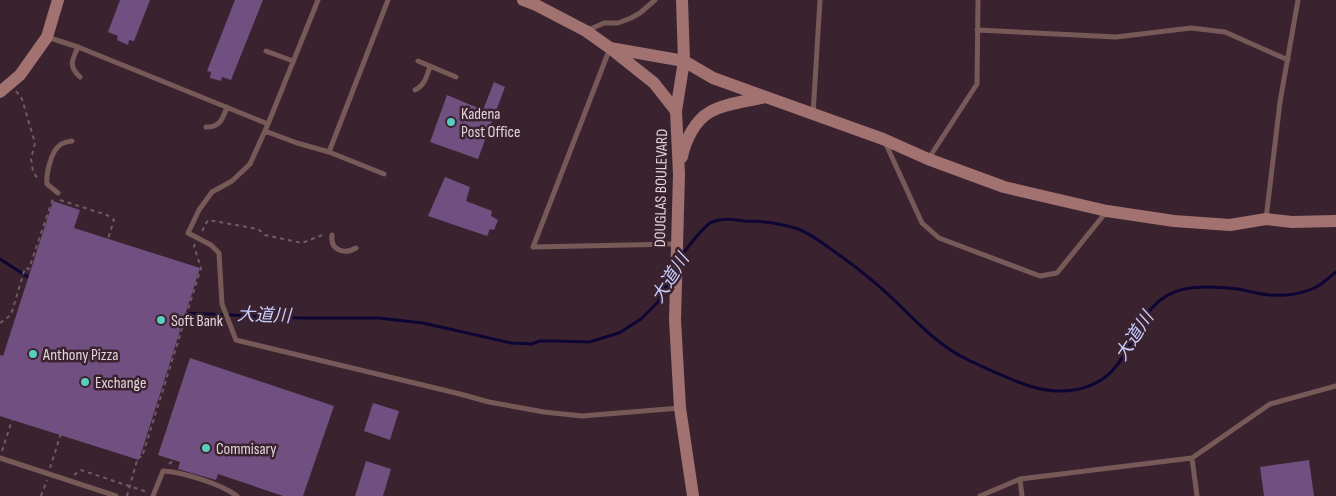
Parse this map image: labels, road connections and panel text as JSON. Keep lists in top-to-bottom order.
{
  "streets": {
    "street": ["DOUGLAS BOULEVARD"]
  },
  "water": ["大道川"],
  "places": [
    "Kadena Post Office",
    "Soft Bank",
    "Anthony Pizza",
    "Exchange",
    "Commisary"
  ]
}
